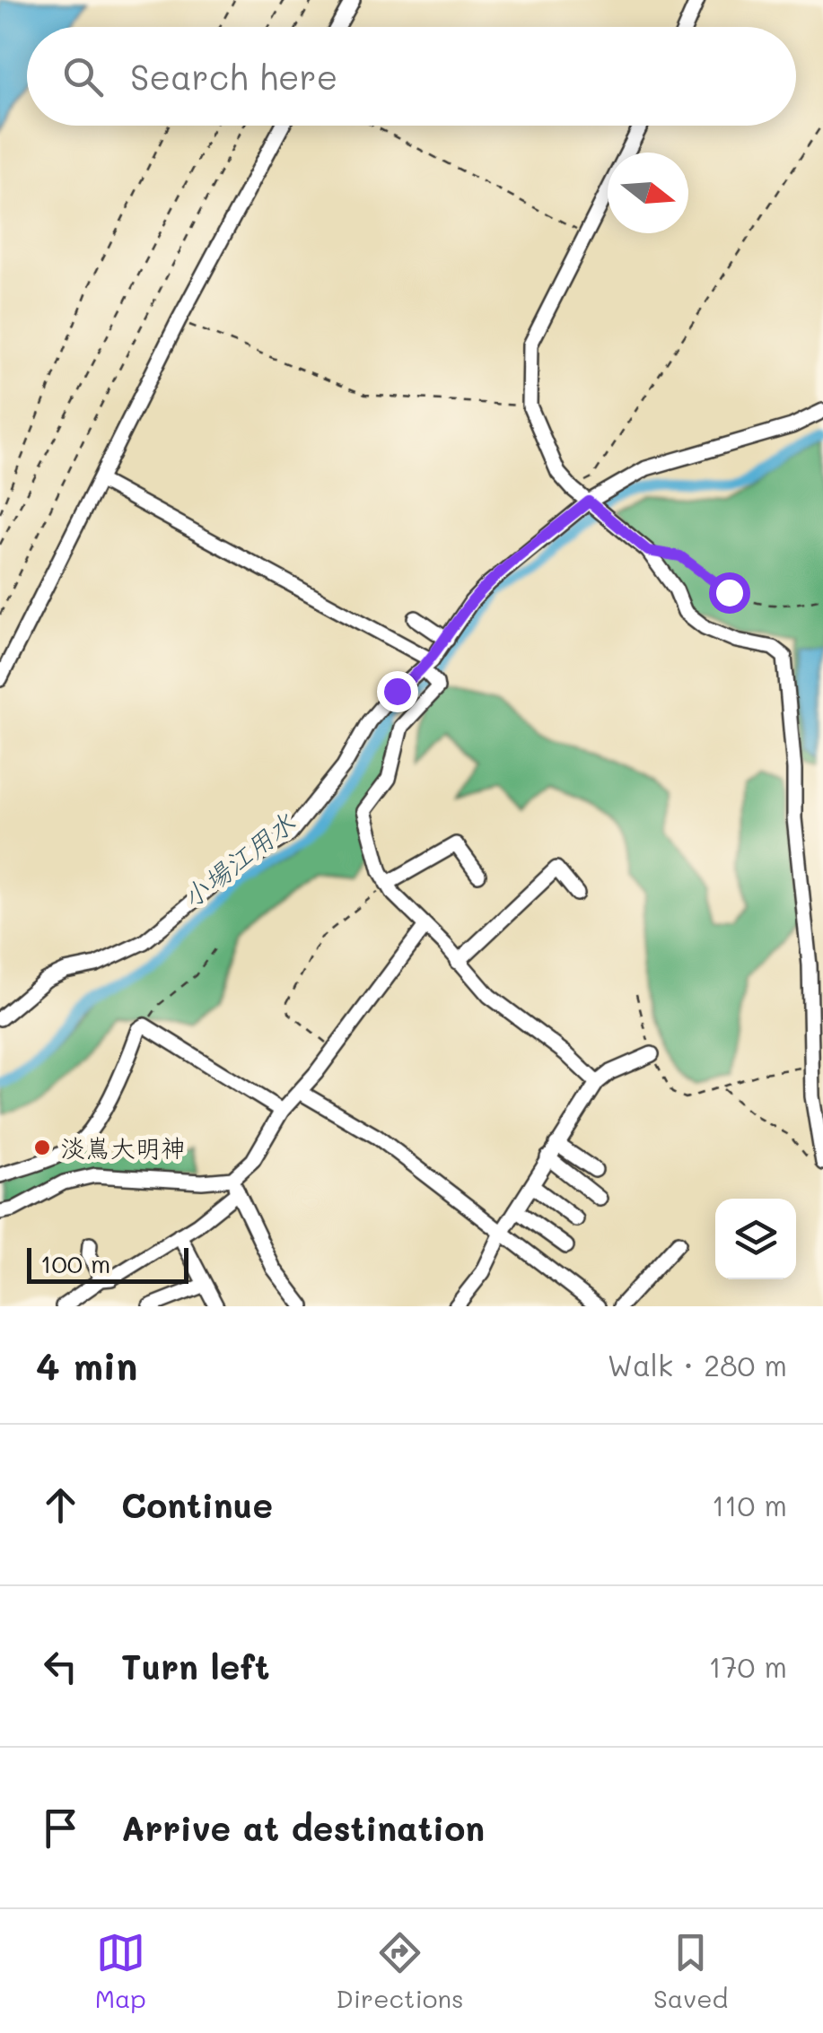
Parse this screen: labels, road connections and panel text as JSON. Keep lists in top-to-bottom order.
{
  "water": ["小場江用水"],
  "places": ["淡嶌大明神"],
  "scale_bar": "100 m",
  "north": "right",
  "page": {
    "search": "Search here",
    "scale": "100 m",
    "heading": ["4 min", "Walk · 280 m"],
    "list": [
      ["Continue", "110 m"],
      ["Turn left", "170 m"],
      "Arrive at destination"
    ],
    "nav": ["Map", "Directions", "Saved"]
  }
}
